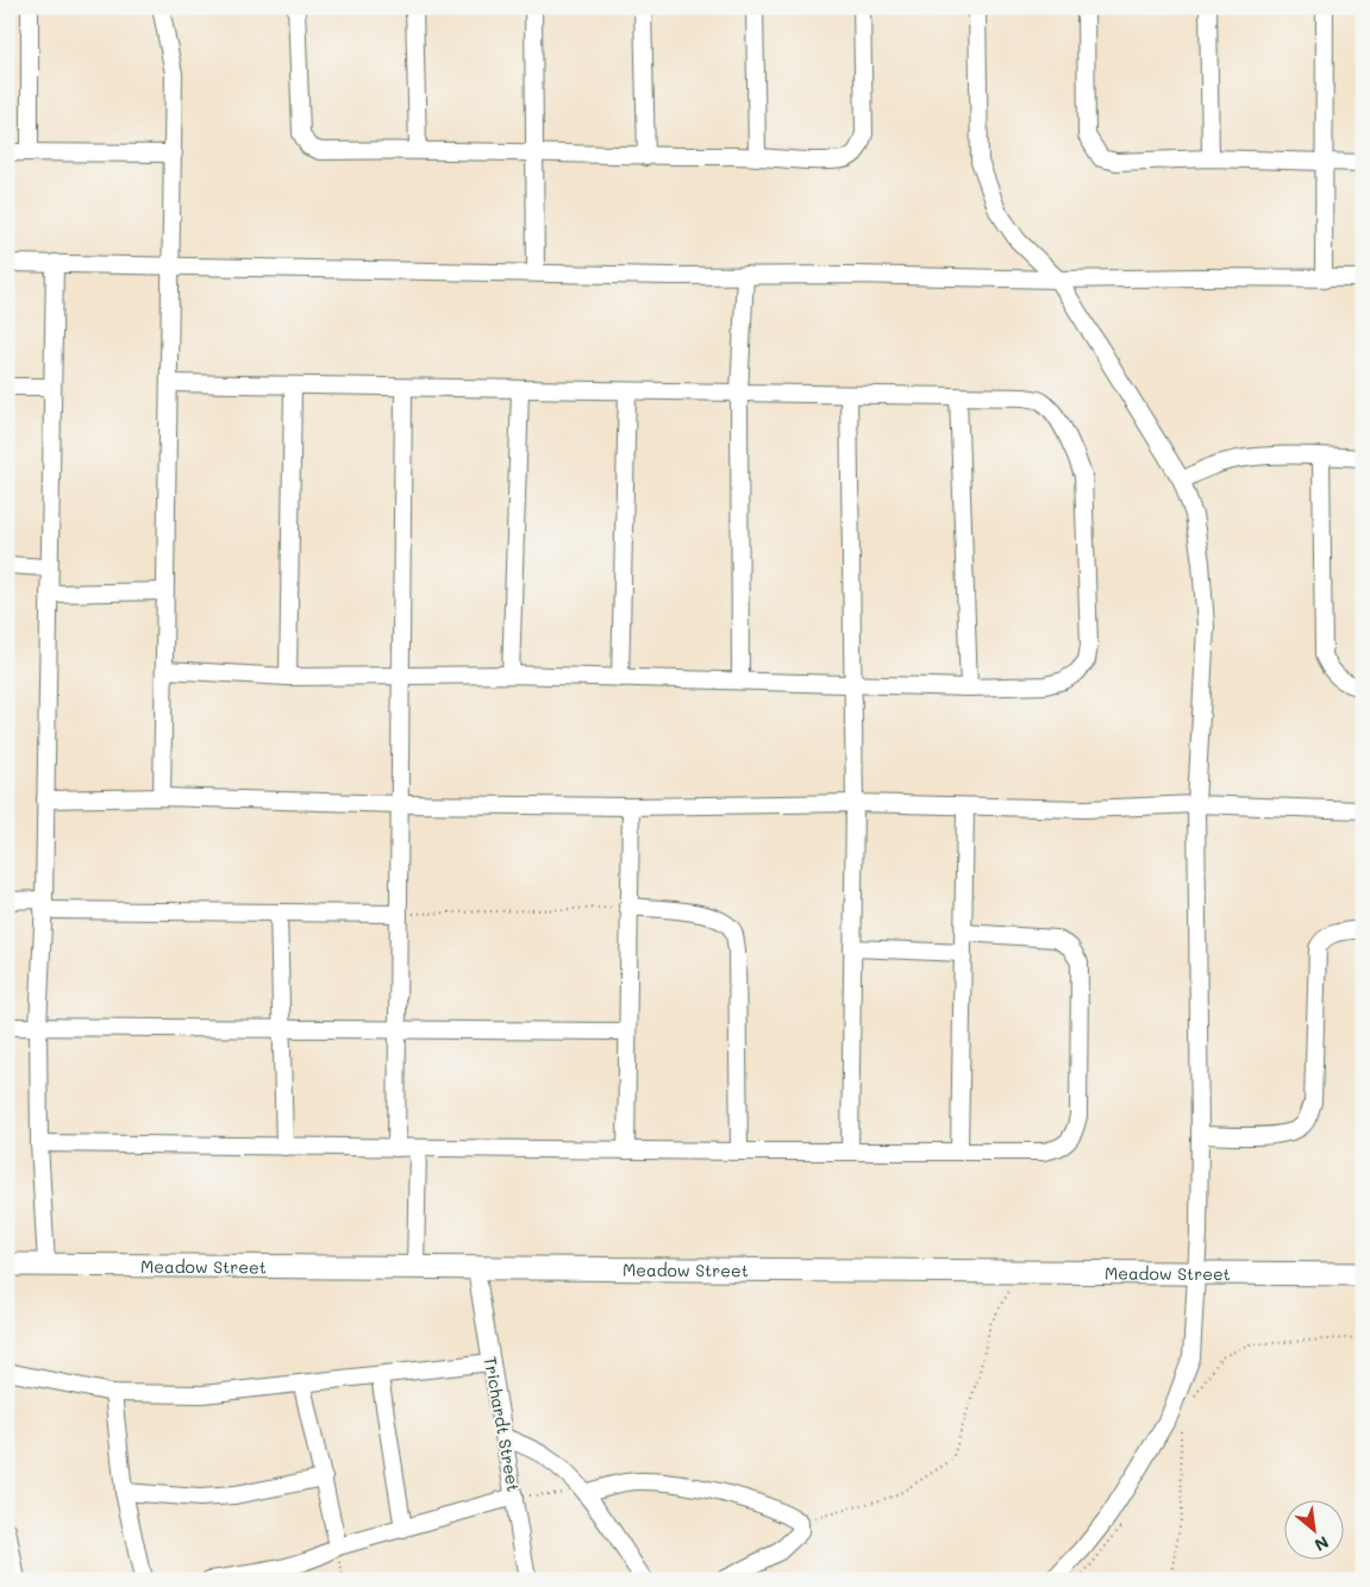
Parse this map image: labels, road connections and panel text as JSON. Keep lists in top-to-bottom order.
{
  "streets": {
    "street": ["Meadow Street", "Trichardt Street"]
  },
  "crossings": [
    ["Meadow Street", "Trichardt Street"]
  ],
  "north": "bottom right"
}
